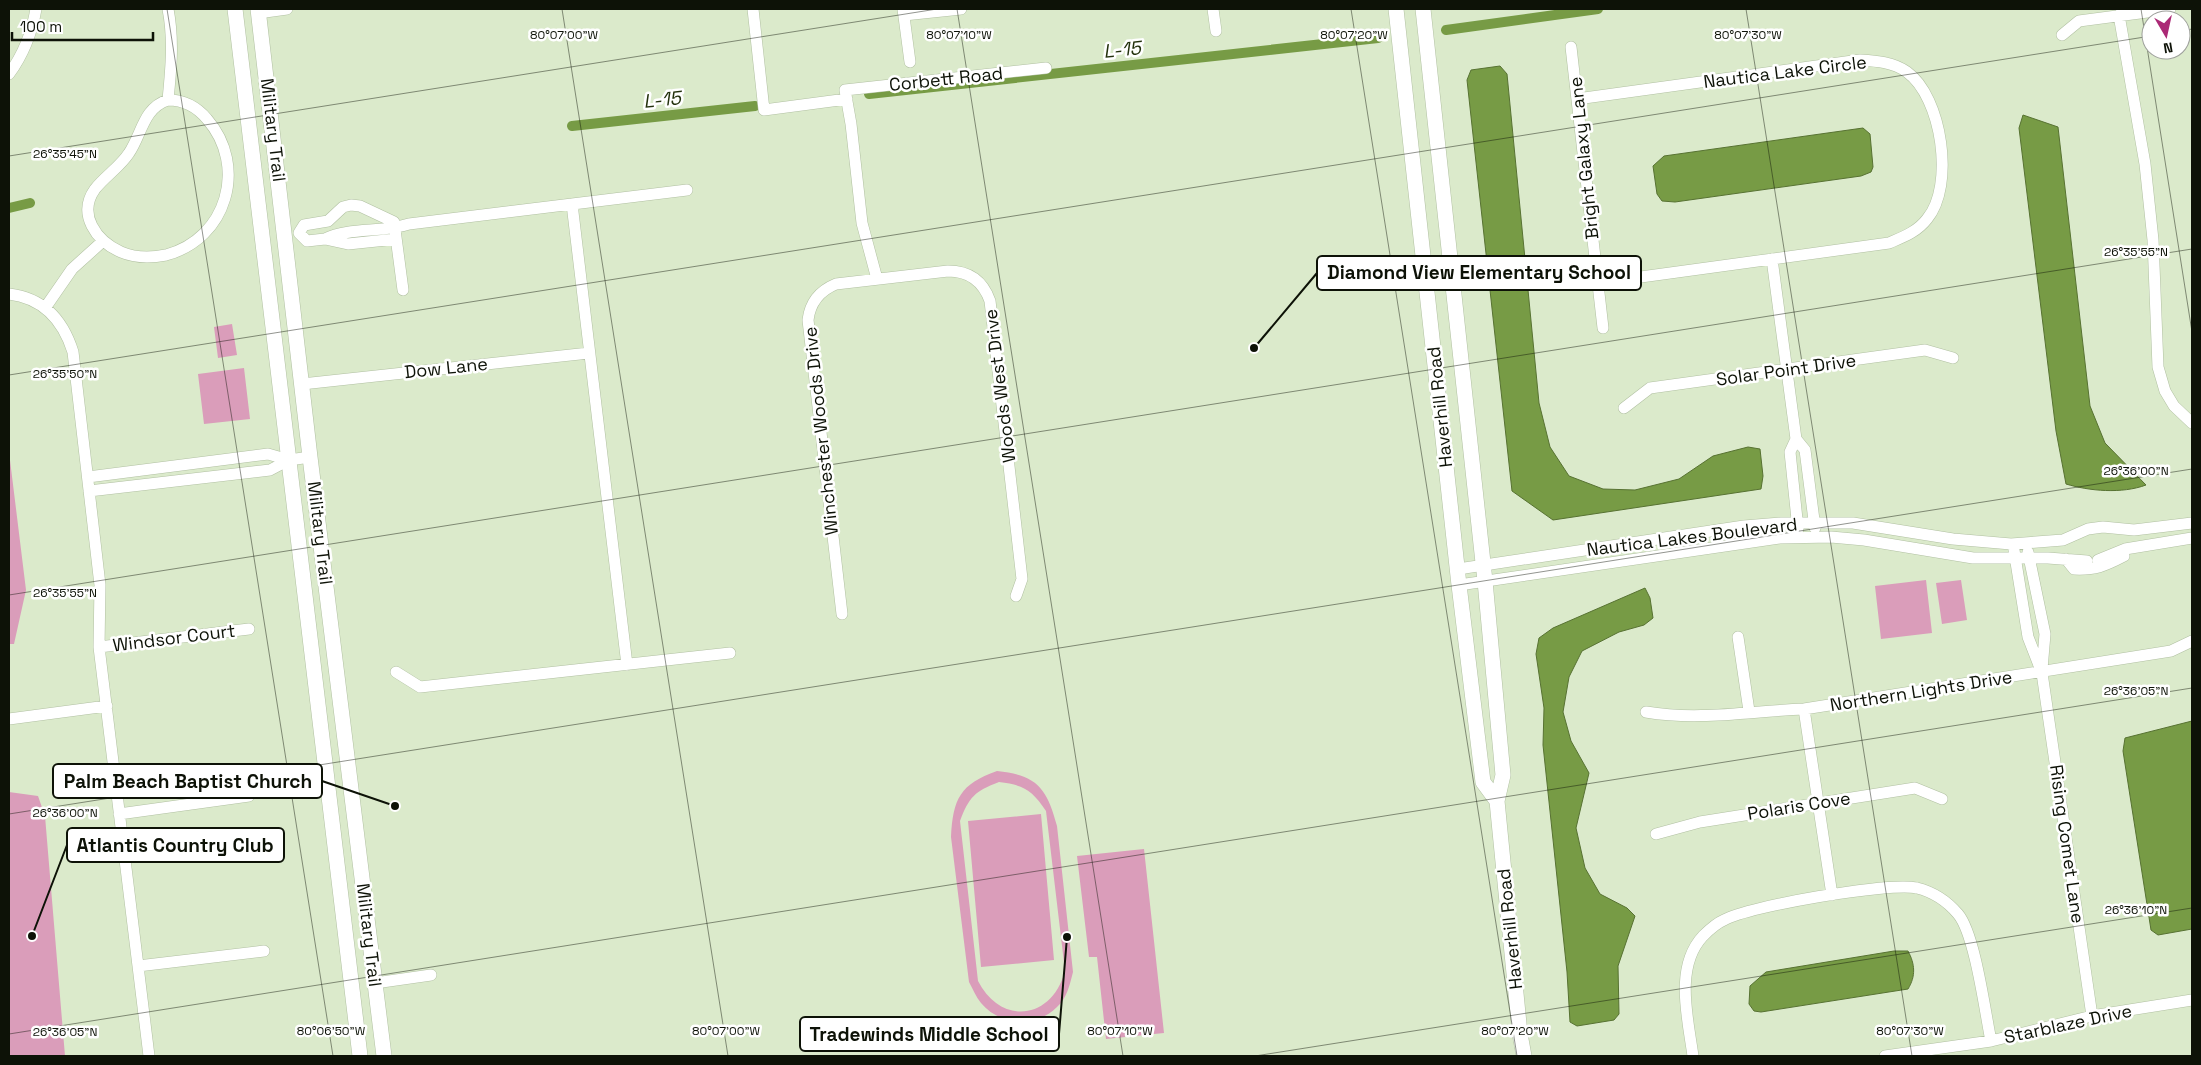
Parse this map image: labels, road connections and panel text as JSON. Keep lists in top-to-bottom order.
{
  "streets": {
    "main road": ["Military Trail", "Haverhill Road"],
    "street": [
      "Nautica Lake Circle",
      "Corbett Road",
      "Bright Galaxy Lane",
      "Dow Lane",
      "Solar Point Drive",
      "Woods West Drive",
      "Winchester Woods Drive",
      "Nautica Lakes Boulevard",
      "Windsor Court",
      "Northern Lights Drive",
      "Polaris Cove",
      "Rising Comet Lane",
      "Starblaze Drive"
    ]
  },
  "crossings": [
    ["Nautica Lake Circle", "Bright Galaxy Lane"],
    ["Military Trail", "Dow Lane"],
    ["Woods West Drive", "Winchester Woods Drive"],
    ["Haverhill Road", "Nautica Lakes Boulevard"],
    ["Nautica Lakes Boulevard", "Rising Comet Lane"],
    ["Northern Lights Drive", "Rising Comet Lane"],
    ["Rising Comet Lane", "Starblaze Drive"]
  ],
  "water": ["L-15"],
  "places": [
    "Diamond View Elementary School",
    "Palm Beach Baptist Church",
    "Atlantis Country Club",
    "Tradewinds Middle School"
  ],
  "scale_bar": "100 m",
  "north": "bottom",
  "coordinates": [
    "80°07'00\"W",
    "80°07'10\"W",
    "80°07'20\"W",
    "80°07'30\"W",
    "26°35'45\"N",
    "26°35'55\"N",
    "26°35'50\"N",
    "26°36'00\"N",
    "26°36'05\"N",
    "26°36'10\"N",
    "80°06'50\"W"
  ]
}
